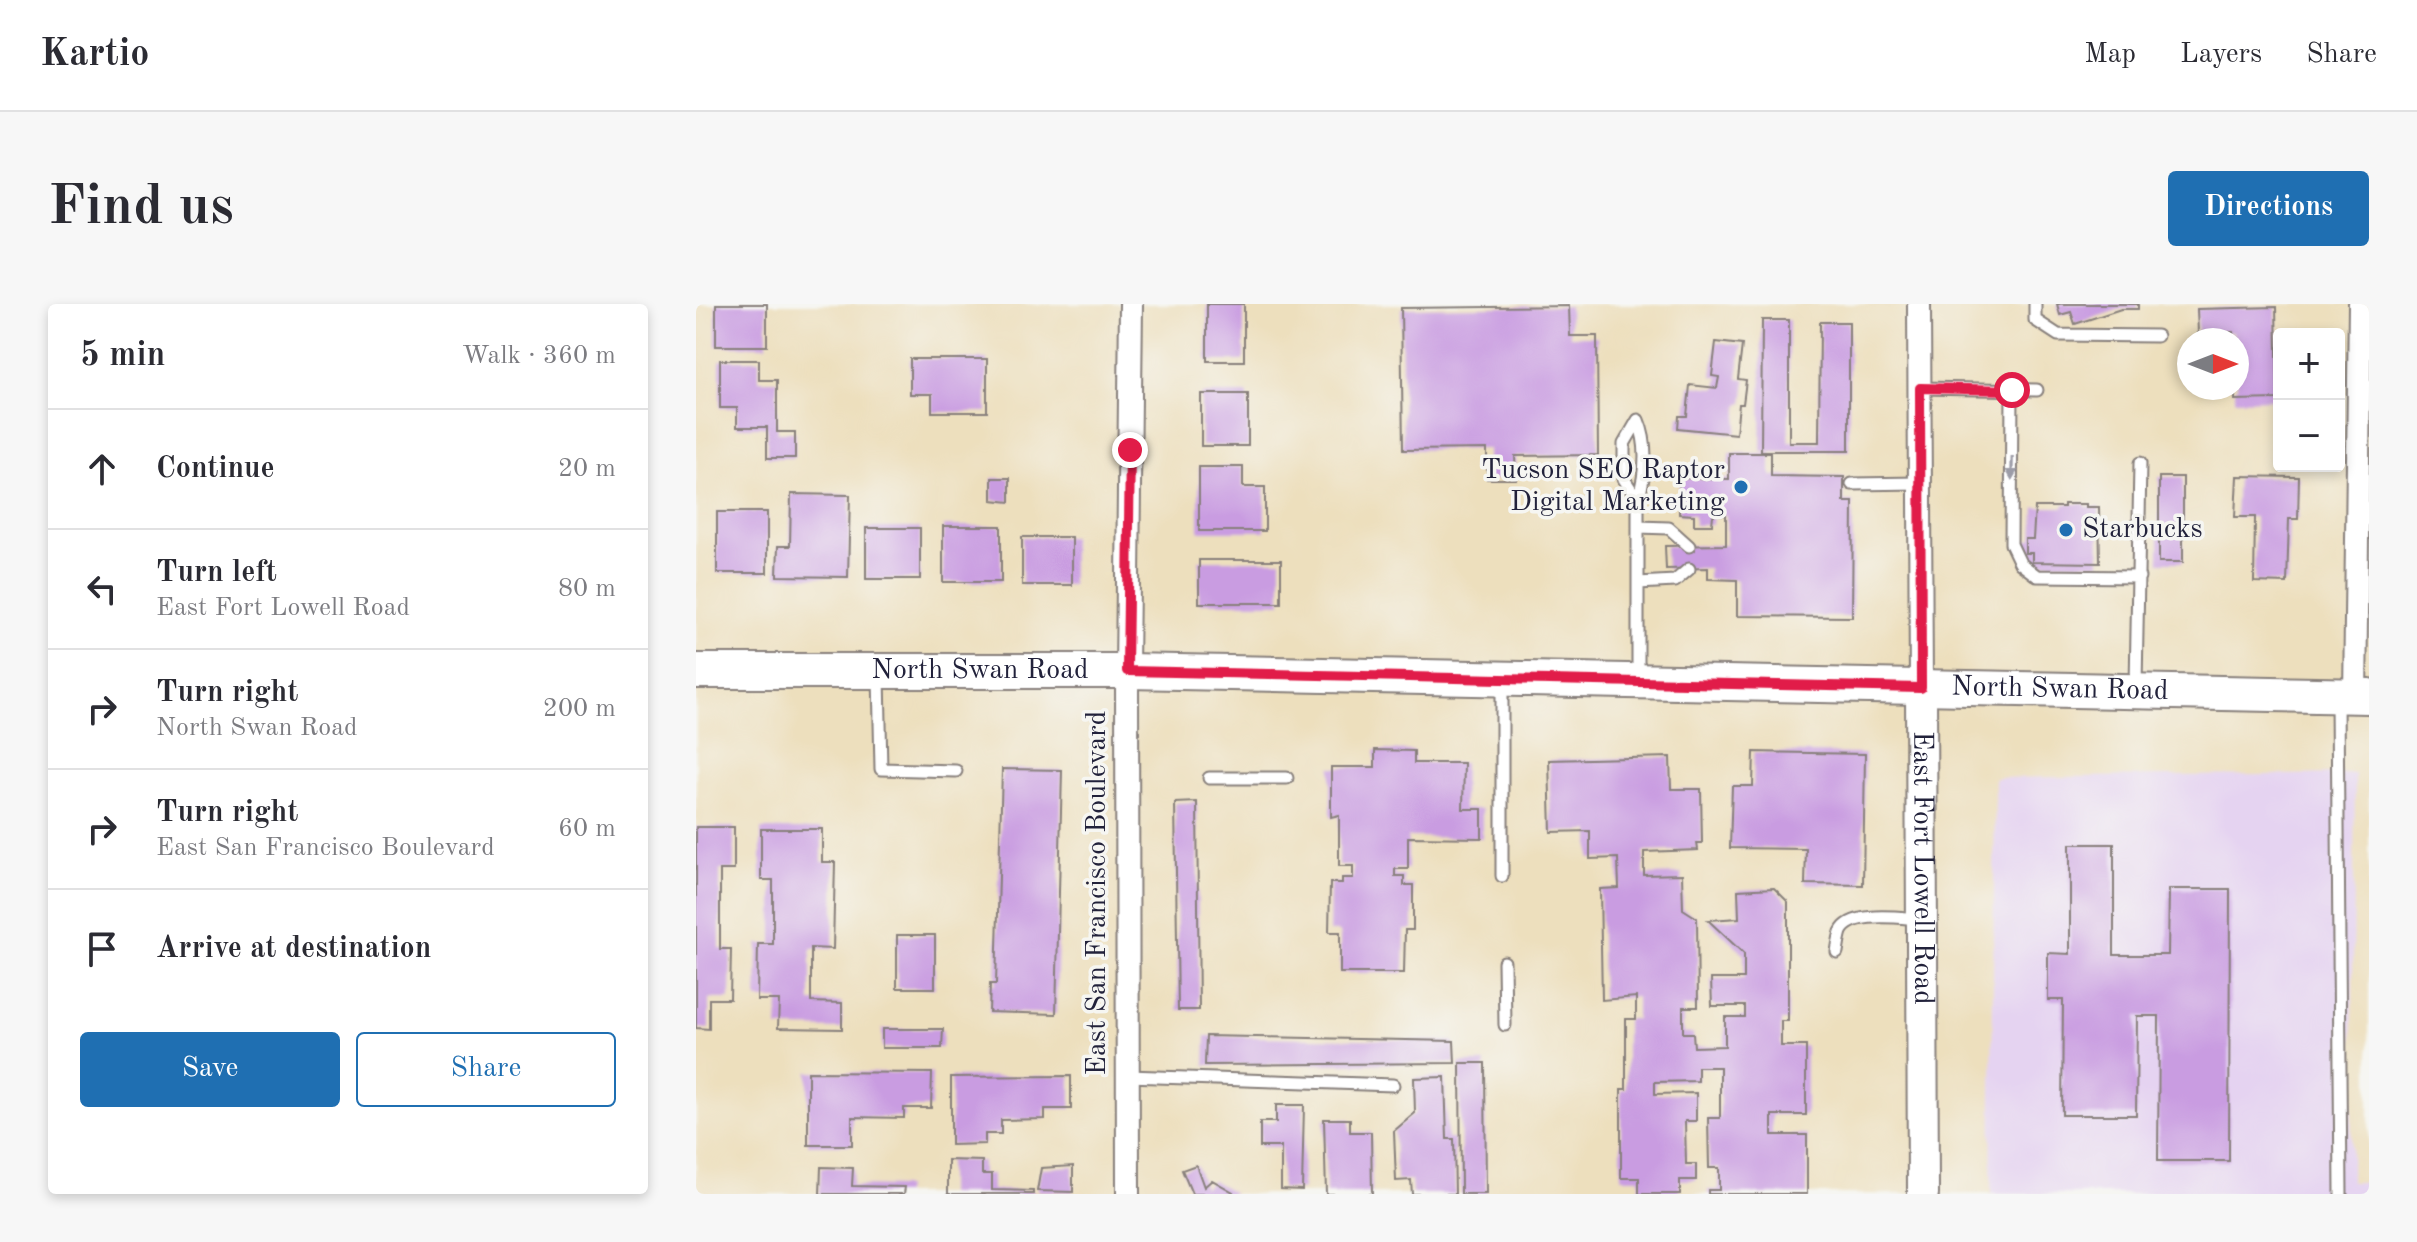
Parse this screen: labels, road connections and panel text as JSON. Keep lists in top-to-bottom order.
{
  "streets": {
    "main road": ["North Swan Road"],
    "street": ["East Fort Lowell Road", "East San Francisco Boulevard"]
  },
  "crossings": [
    ["North Swan Road", "East Fort Lowell Road"],
    ["North Swan Road", "East San Francisco Boulevard"]
  ],
  "places": ["Tucson SEO Raptor Digital Marketing", "Starbucks"],
  "north": "right",
  "page": {
    "header": "Kartio",
    "nav": ["Map", "Layers", "Share"],
    "buttons": [
      "Directions",
      ["Save", "Share"]
    ],
    "title": "Find us",
    "heading": ["5 min", "Walk · 360 m"],
    "map_buttons": ["+", "−"],
    "list": [
      ["Continue", "20 m"],
      ["Turn left", "East Fort Lowell Road", "80 m"],
      ["Turn right", "North Swan Road", "200 m"],
      ["Turn right", "East San Francisco Boulevard", "60 m"],
      "Arrive at destination"
    ]
  }
}
